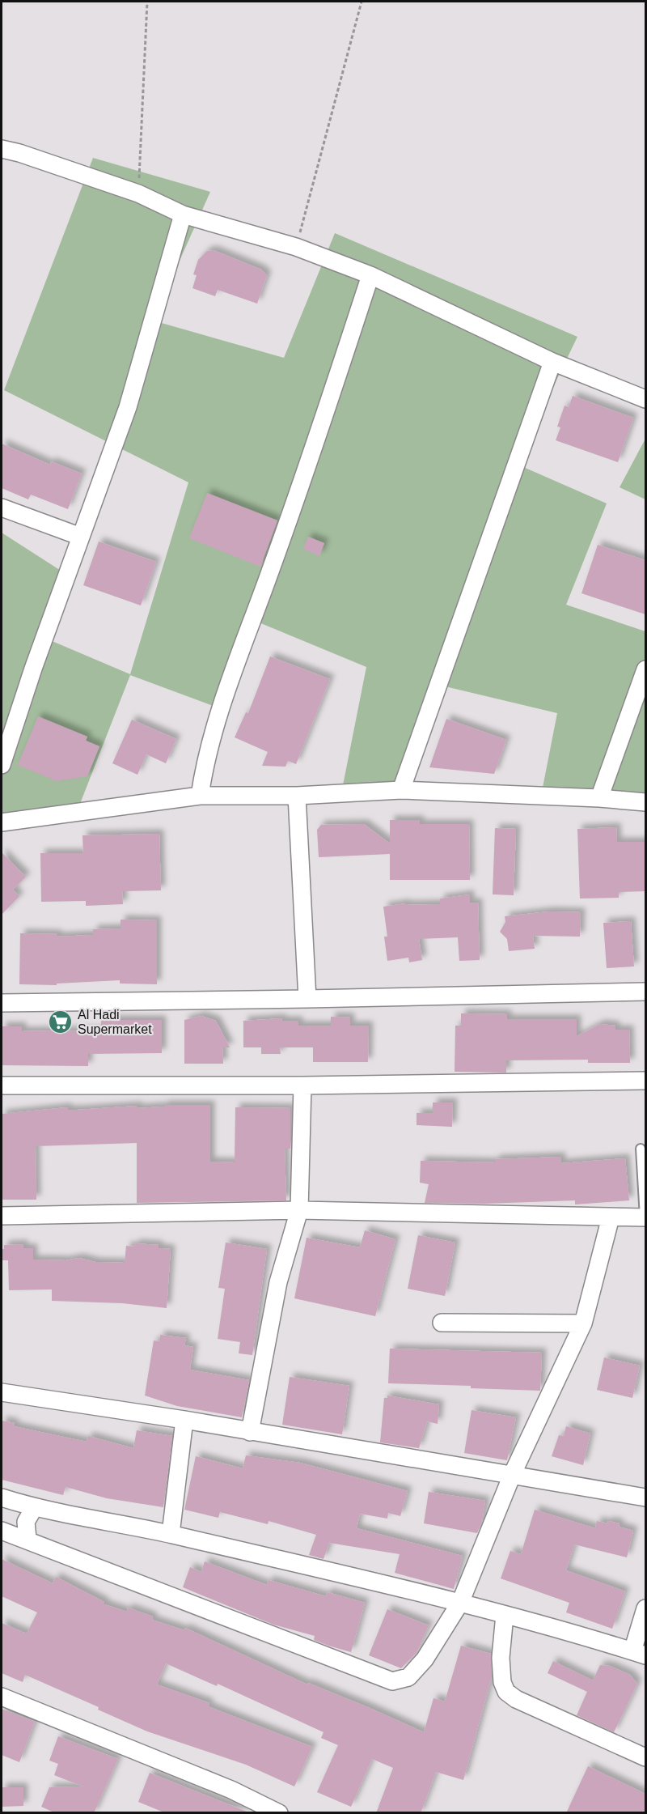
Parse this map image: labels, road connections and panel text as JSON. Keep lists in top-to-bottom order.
{
  "places": {
    "supermarket": ["Al Hadi Supermarket"]
  }
}
